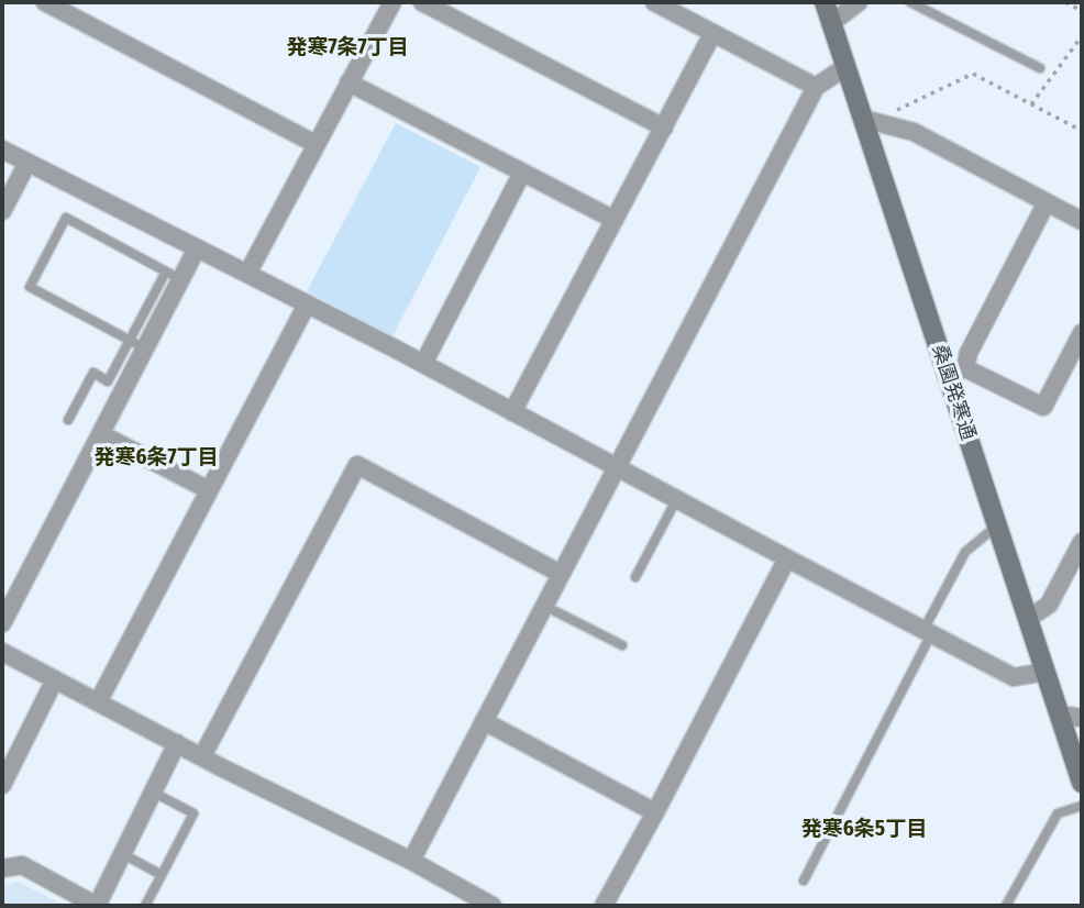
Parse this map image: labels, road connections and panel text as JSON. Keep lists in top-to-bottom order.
{
  "streets": {
    "street": ["桑園発寒通"]
  },
  "districts": ["発寒7条7丁目", "発寒6条7丁目", "発寒6条5丁目"]
}
